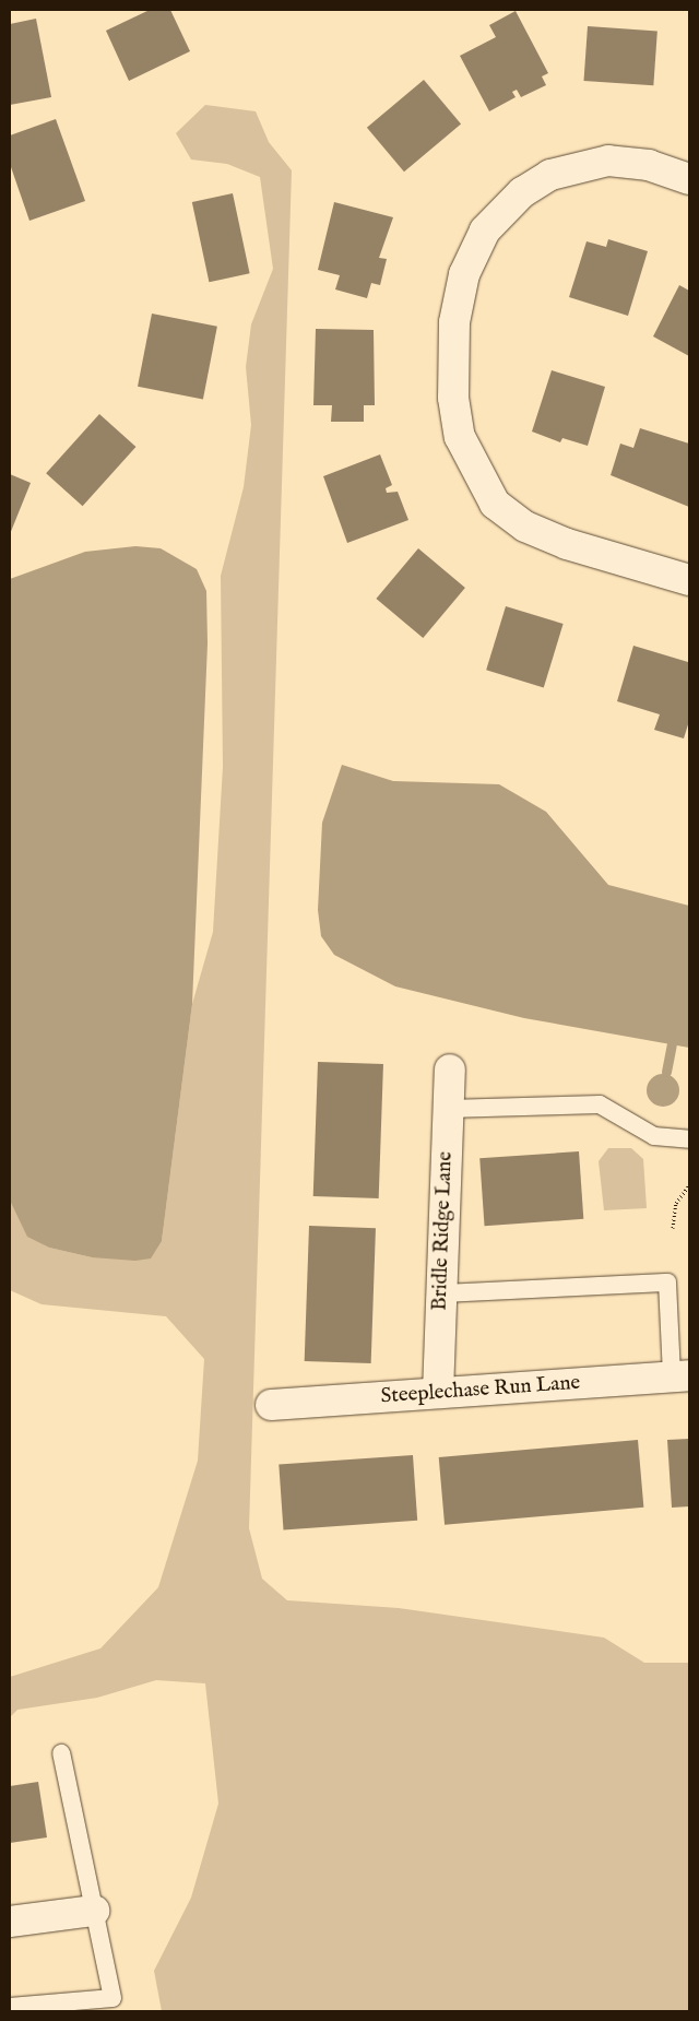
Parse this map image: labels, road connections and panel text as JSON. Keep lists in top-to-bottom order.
{
  "streets": {
    "street": ["Bridle Ridge Lane", "Steeplechase Run Lane"]
  },
  "crossings": [
    ["Bridle Ridge Lane", "Steeplechase Run Lane"]
  ]
}
